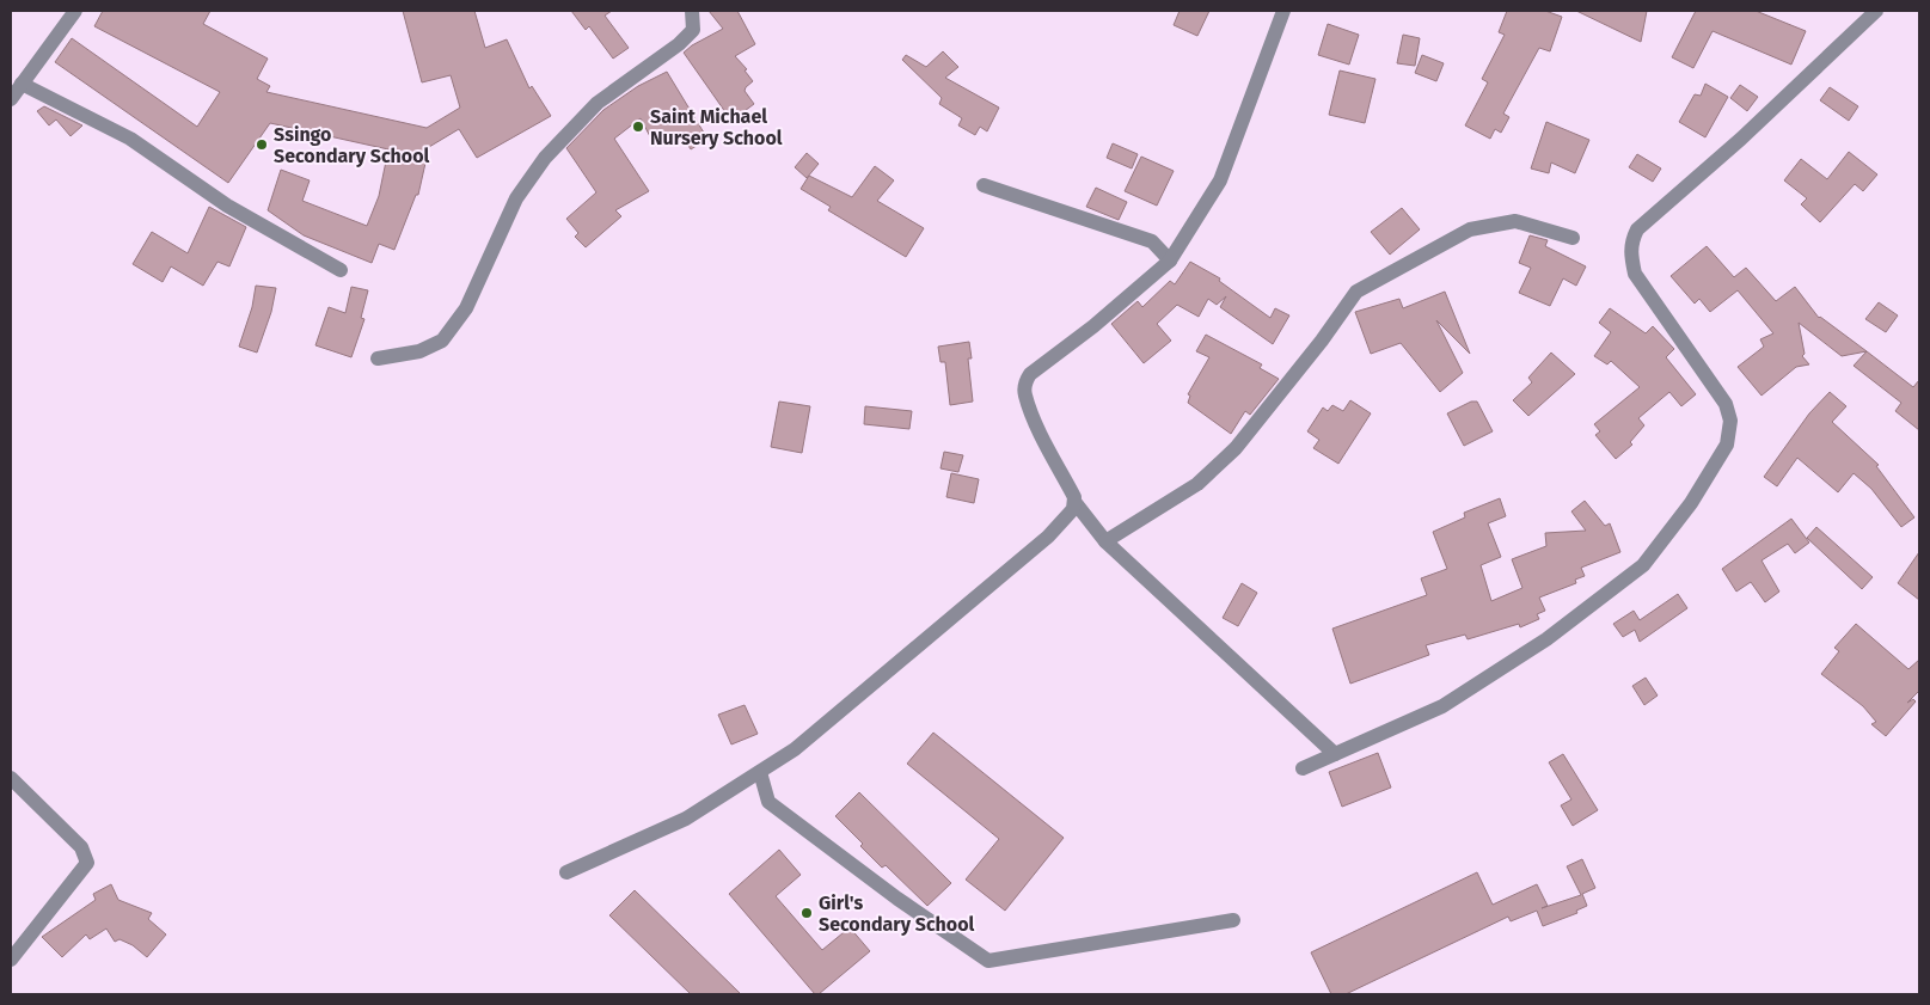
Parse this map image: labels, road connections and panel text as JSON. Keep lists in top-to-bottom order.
{
  "places": ["Saint Michael Nursery School", "Ssingo Secondary School", "Girl's Secondary School"]
}
